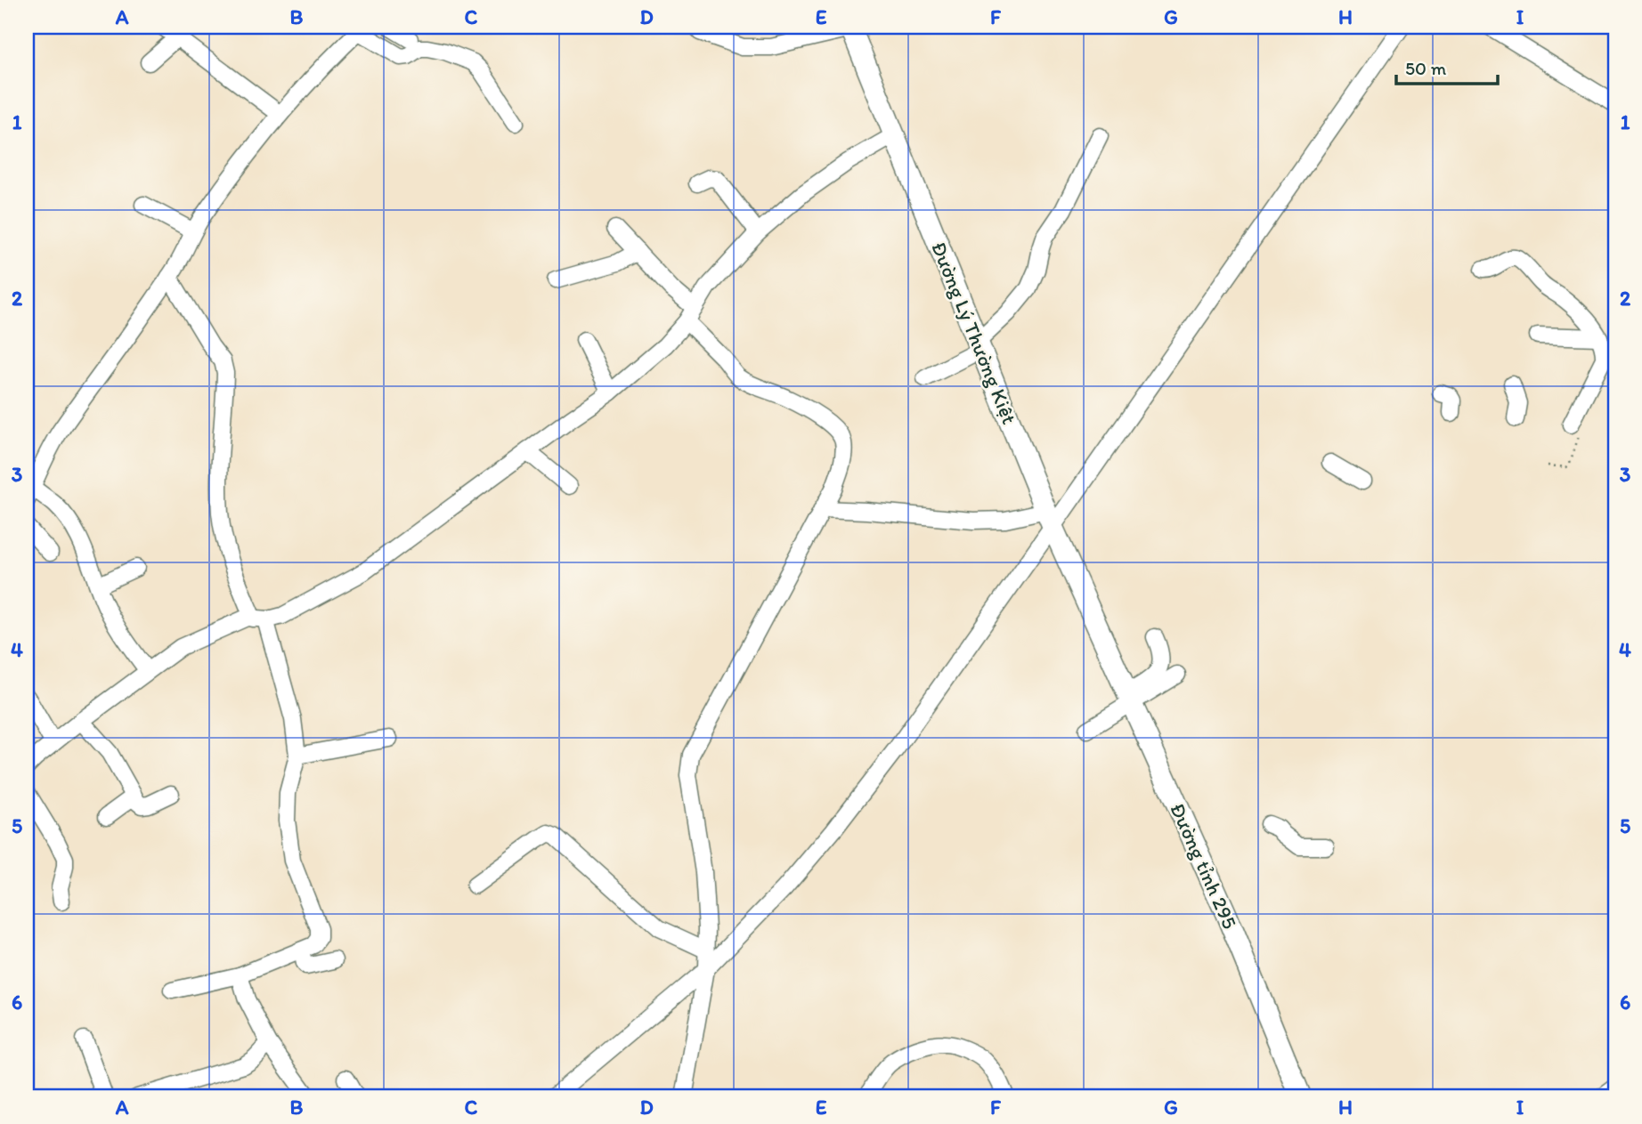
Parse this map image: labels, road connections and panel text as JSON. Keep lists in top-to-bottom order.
{
  "streets": {
    "main road": ["Đường Lý Thường Kiệt", "Đường tỉnh 295"]
  },
  "crossings": [
    ["Đường Lý Thường Kiệt", "Đường tỉnh 295"]
  ],
  "scale_bar": "50 m",
  "grid": {
    "columns": [
      "A",
      "B",
      "C",
      "D",
      "E",
      "F",
      "G",
      "H",
      "I"
    ],
    "rows": [
      "1",
      "2",
      "3",
      "4",
      "5",
      "6"
    ]
  }
}
